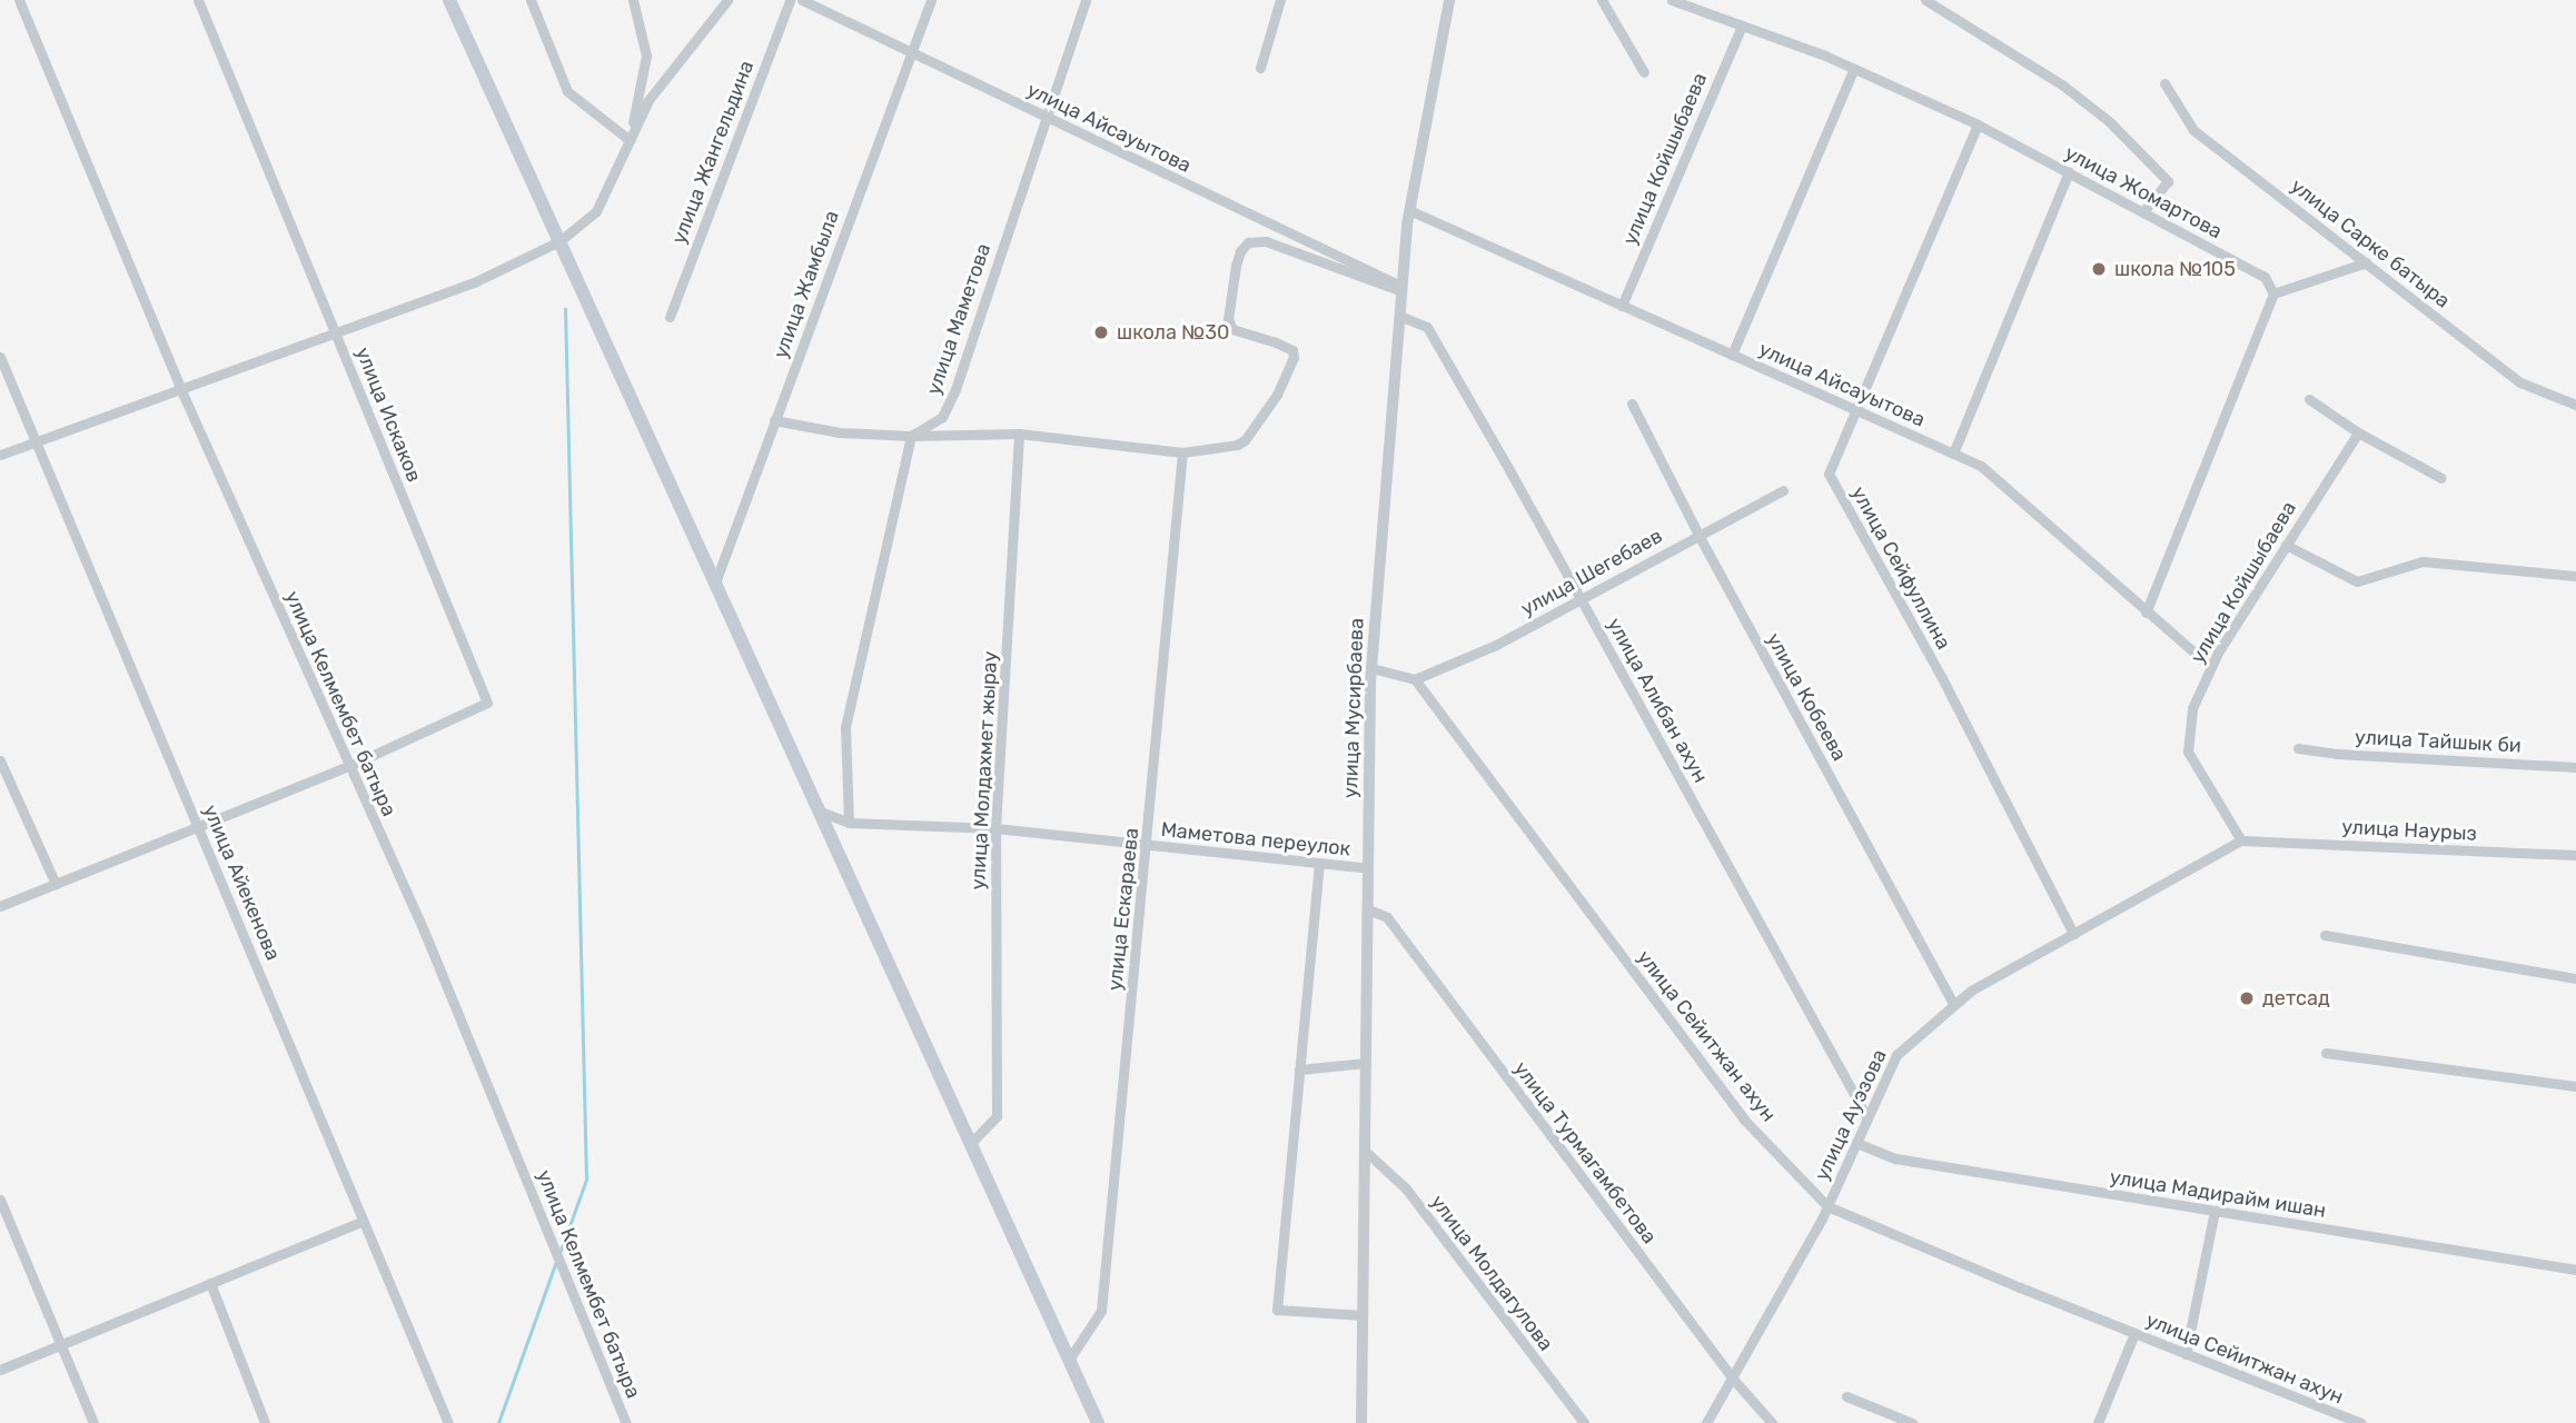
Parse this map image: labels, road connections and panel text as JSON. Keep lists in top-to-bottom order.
{
  "streets": {
    "street": [
      "улица Айсауытова",
      "улица Жангельдина",
      "улица Койшыбаева",
      "улица Жомартова",
      "улица Сарке батыра",
      "улица Жамбыла",
      "улица Маметова",
      "улица Искаков",
      "улица Сейфуллина",
      "улица Шегебаев",
      "улица Кобеева",
      "улица Алибан ахун",
      "улица Келмембет батыра",
      "улица Мусирбаева",
      "улица Тайшык би",
      "улица Молдахмет жырау",
      "улица Наурыз",
      "Маметова переулок",
      "улица Айекенова",
      "улица Ескараева",
      "улица Сейитжан ахун",
      "улица Ауэзова",
      "улица Турмагамбетова",
      "улица Мадирайм ишан",
      "улица Молдагулова"
    ]
  },
  "crossings": [
    ["улица Айсауытова", "улица Койшыбаева"],
    ["улица Айсауытова", "улица Жамбыла"],
    ["улица Айсауытова", "улица Маметова"],
    ["улица Айсауытова", "улица Сейфуллина"],
    ["улица Айсауытова", "улица Мусирбаева"],
    ["улица Койшыбаева", "улица Жомартова"],
    ["улица Койшыбаева", "улица Наурыз"],
    ["улица Койшыбаева", "улица Ауэзова"],
    ["улица Жомартова", "улица Сейфуллина"],
    ["улица Искаков", "улица Келмембет батыра"],
    ["улица Сейфуллина", "улица Ауэзова"],
    ["улица Шегебаев", "улица Кобеева"],
    ["улица Шегебаев", "улица Алибан ахун"],
    ["улица Шегебаев", "улица Сейитжан ахун"],
    ["улица Кобеева", "улица Ауэзова"],
    ["улица Алибан ахун", "улица Мусирбаева"],
    ["улица Алибан ахун", "улица Ауэзова"],
    ["улица Мусирбаева", "Маметова переулок"],
    ["улица Мусирбаева", "улица Турмагамбетова"],
    ["улица Мусирбаева", "улица Молдагулова"],
    ["улица Молдахмет жырау", "Маметова переулок"],
    ["улица Наурыз", "улица Ауэзова"],
    ["Маметова переулок", "улица Ескараева"],
    ["улица Сейитжан ахун", "улица Ауэзова"],
    ["улица Ауэзова", "улица Турмагамбетова"],
    ["улица Ауэзова", "улица Мадирайм ишан"]
  ],
  "places": ["школа №105", "школа №30", "детсад"]
}
